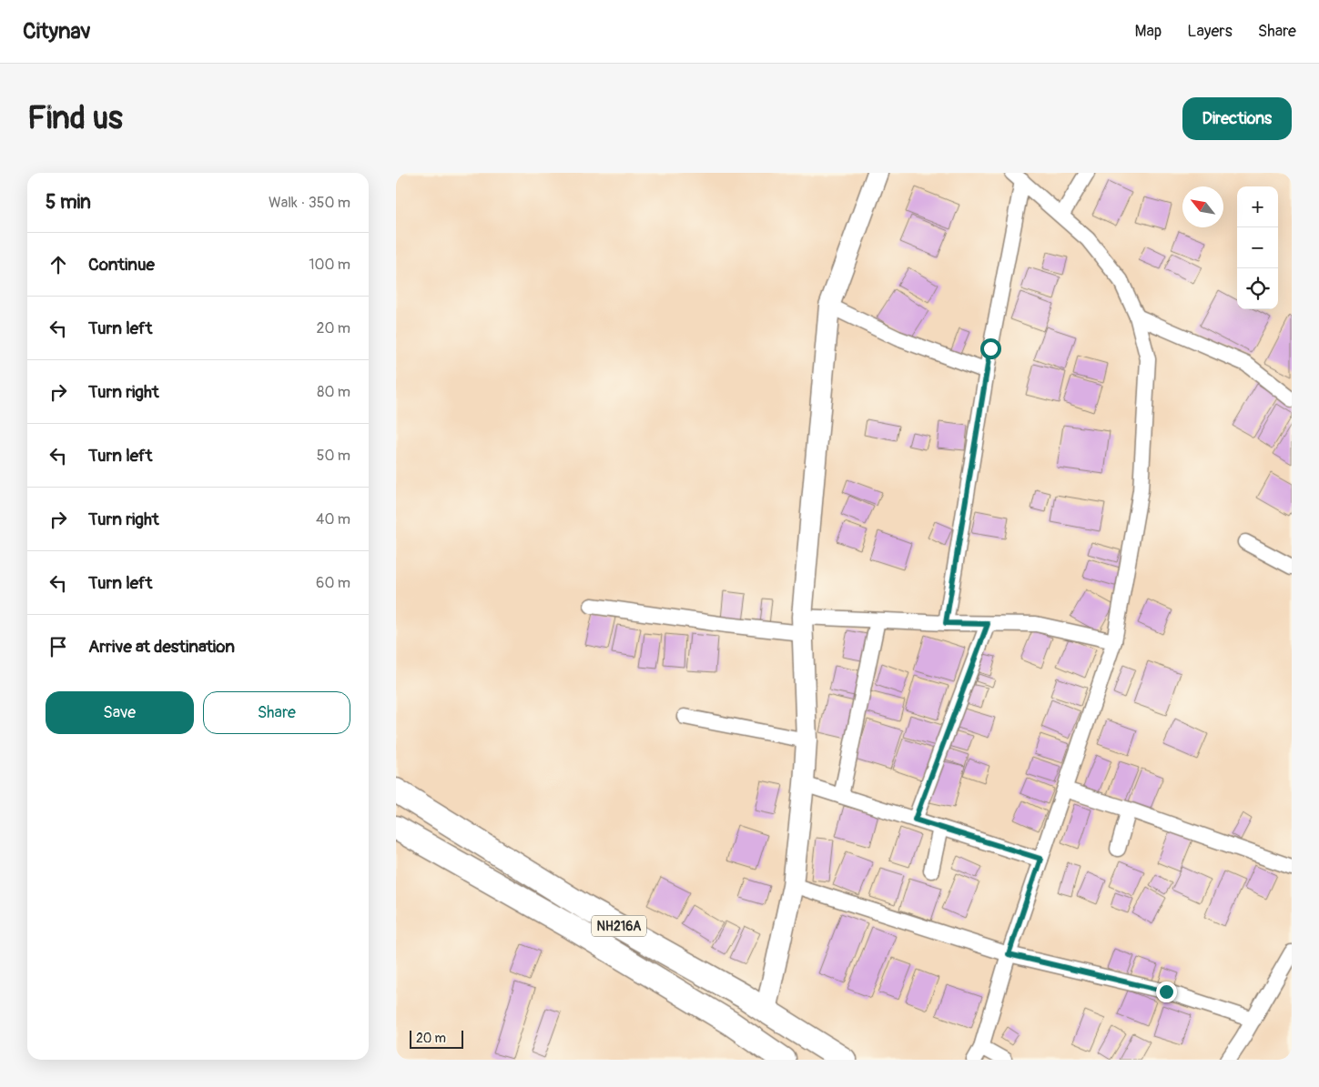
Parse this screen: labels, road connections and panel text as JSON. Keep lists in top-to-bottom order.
{
  "streets": {
    "highway": ["NH216A"]
  },
  "scale_bar": "20 m",
  "north": "top left",
  "page": {
    "header": "Citynav",
    "nav": ["Map", "Layers", "Share"],
    "buttons": [
      "Directions",
      ["Save", "Share"]
    ],
    "title": "Find us",
    "heading": ["5 min", "Walk · 350 m"],
    "map_buttons": ["+", "−"],
    "list": [
      ["Continue", "100 m"],
      ["Turn left", "20 m"],
      ["Turn right", "80 m"],
      ["Turn left", "50 m"],
      ["Turn right", "40 m"],
      ["Turn left", "60 m"],
      "Arrive at destination"
    ],
    "scale": "20 m"
  }
}
